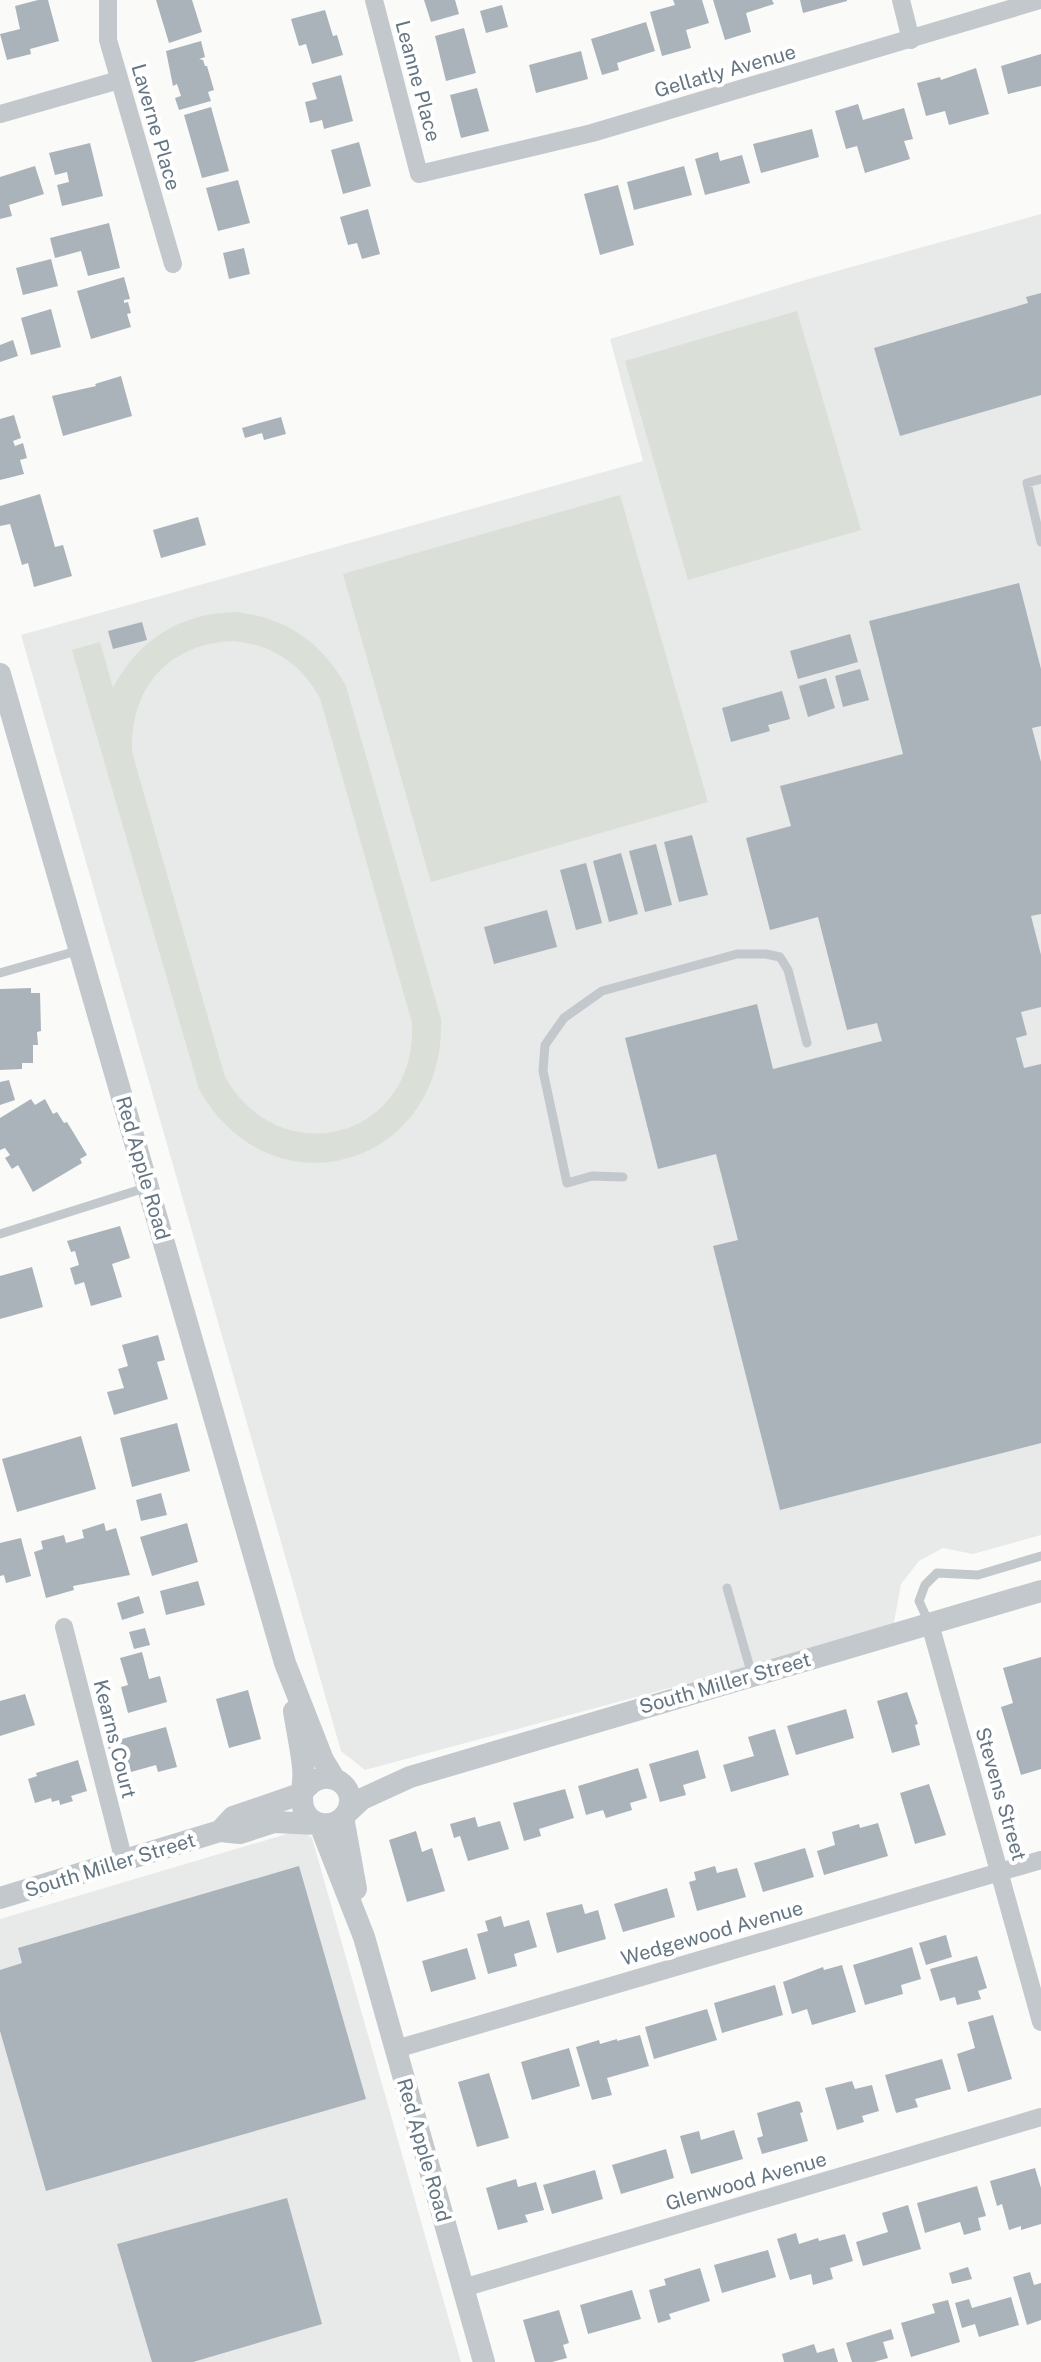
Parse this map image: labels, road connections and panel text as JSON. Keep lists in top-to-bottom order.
{
  "streets": {
    "street": [
      "Gellatly Avenue",
      "Leanne Place",
      "Laverne Place",
      "Red Apple Road",
      "South Miller Street",
      "Kearns Court",
      "Stevens Street",
      "Wedgewood Avenue",
      "Glenwood Avenue"
    ]
  },
  "crossings": [
    ["Gellatly Avenue", "Leanne Place"],
    ["Red Apple Road", "South Miller Street"],
    ["Red Apple Road", "Wedgewood Avenue"],
    ["Red Apple Road", "Glenwood Avenue"],
    ["South Miller Street", "Kearns Court"],
    ["South Miller Street", "Stevens Street"],
    ["Stevens Street", "Wedgewood Avenue"]
  ]
}
